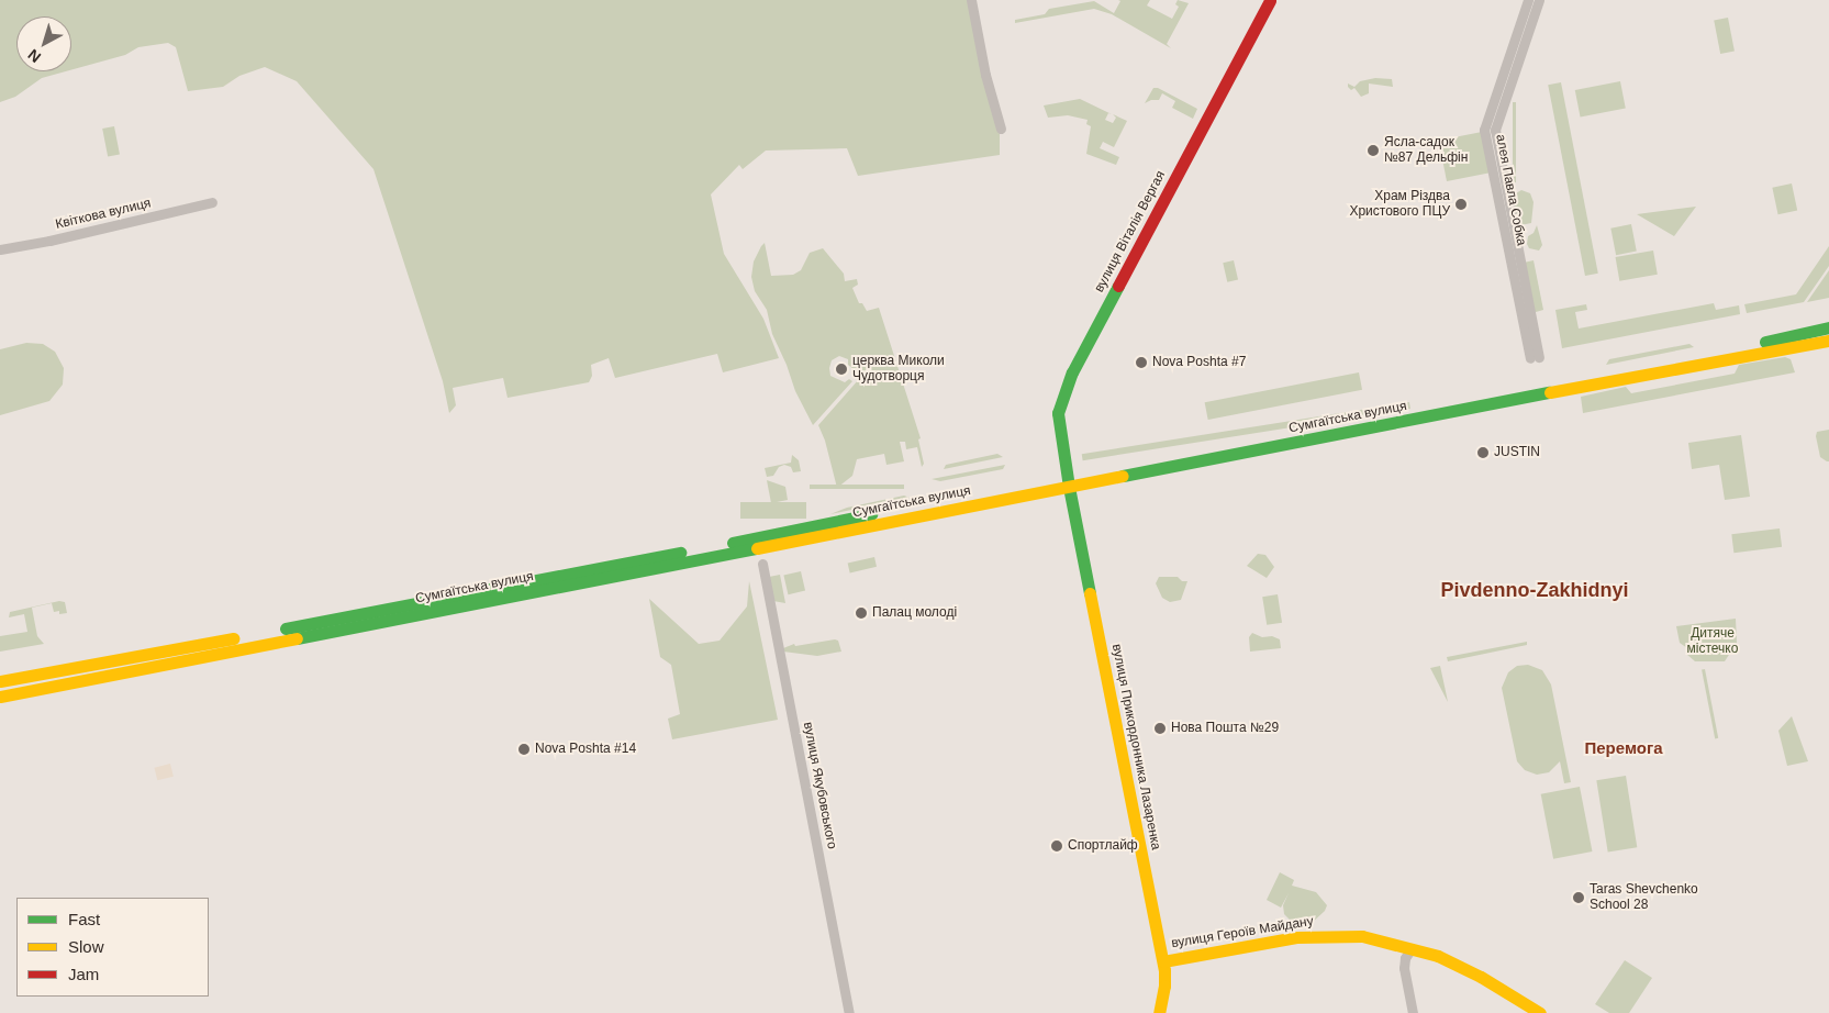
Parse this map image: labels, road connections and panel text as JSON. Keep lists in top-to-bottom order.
{
  "streets": {
    "main road": [
      "вулиця Віталія Вергая",
      "Сумгаїтська вулиця",
      "вулиця Прикордонника Лазаренка",
      "вулиця Героїв Майдану"
    ],
    "street": ["алея Павла Собка", "Квіткова вулиця", "вулиця Якубовського"]
  },
  "crossings": [
    ["вулиця Віталія Вергая", "Сумгаїтська вулиця"],
    ["вулиця Віталія Вергая", "вулиця Прикордонника Лазаренка"],
    ["Сумгаїтська вулиця", "вулиця Прикордонника Лазаренка"],
    ["вулиця Прикордонника Лазаренка", "вулиця Героїв Майдану"]
  ],
  "districts": ["Pivdenno-Zakhidnyi", "Перемога"],
  "parks": ["Дитяче містечко"],
  "places": [
    "Ясла-садок №87 Дельфін",
    "Храм Різдва Христового ПЦУ",
    "Nova Poshta #7",
    "церква Миколи Чудотворця",
    "JUSTIN",
    "Палац молоді",
    "Нова Пошта №29",
    "Nova Poshta #14",
    "Спортлайф",
    "Taras Shevchenko School 28"
  ],
  "legend": ["Fast", "Slow", "Jam"],
  "north": "bottom left"
}
